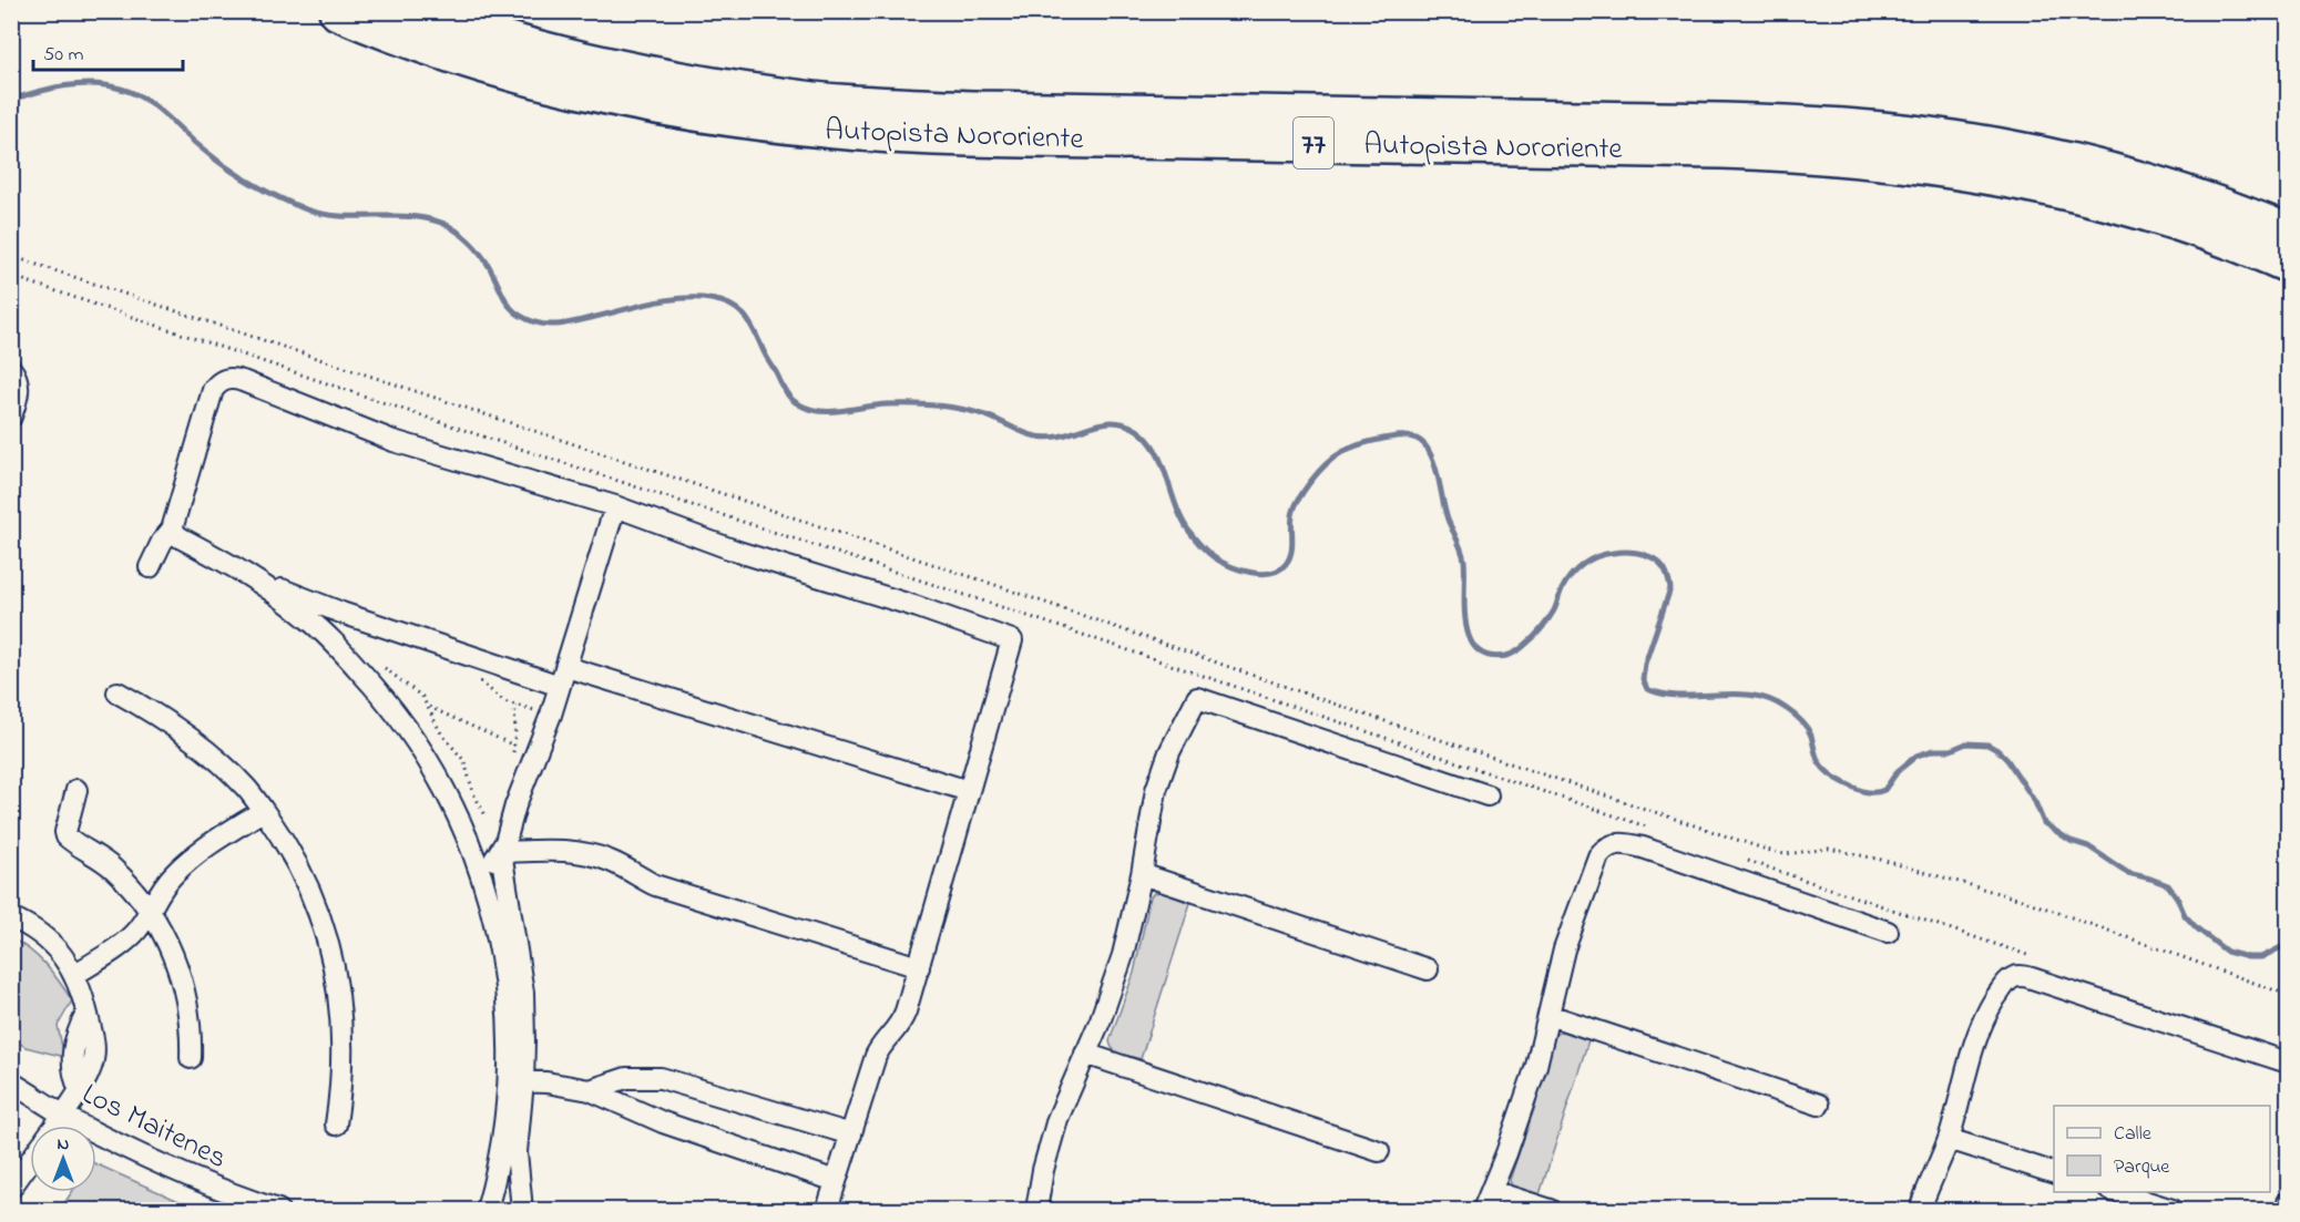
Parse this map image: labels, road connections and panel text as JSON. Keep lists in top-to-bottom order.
{
  "streets": {
    "highway": ["Autopista Nororiente", "77"],
    "street": ["Los Maitenes"]
  },
  "legend": ["Calle", "Parque"],
  "scale_bar": "50 m",
  "north": "top"
}
